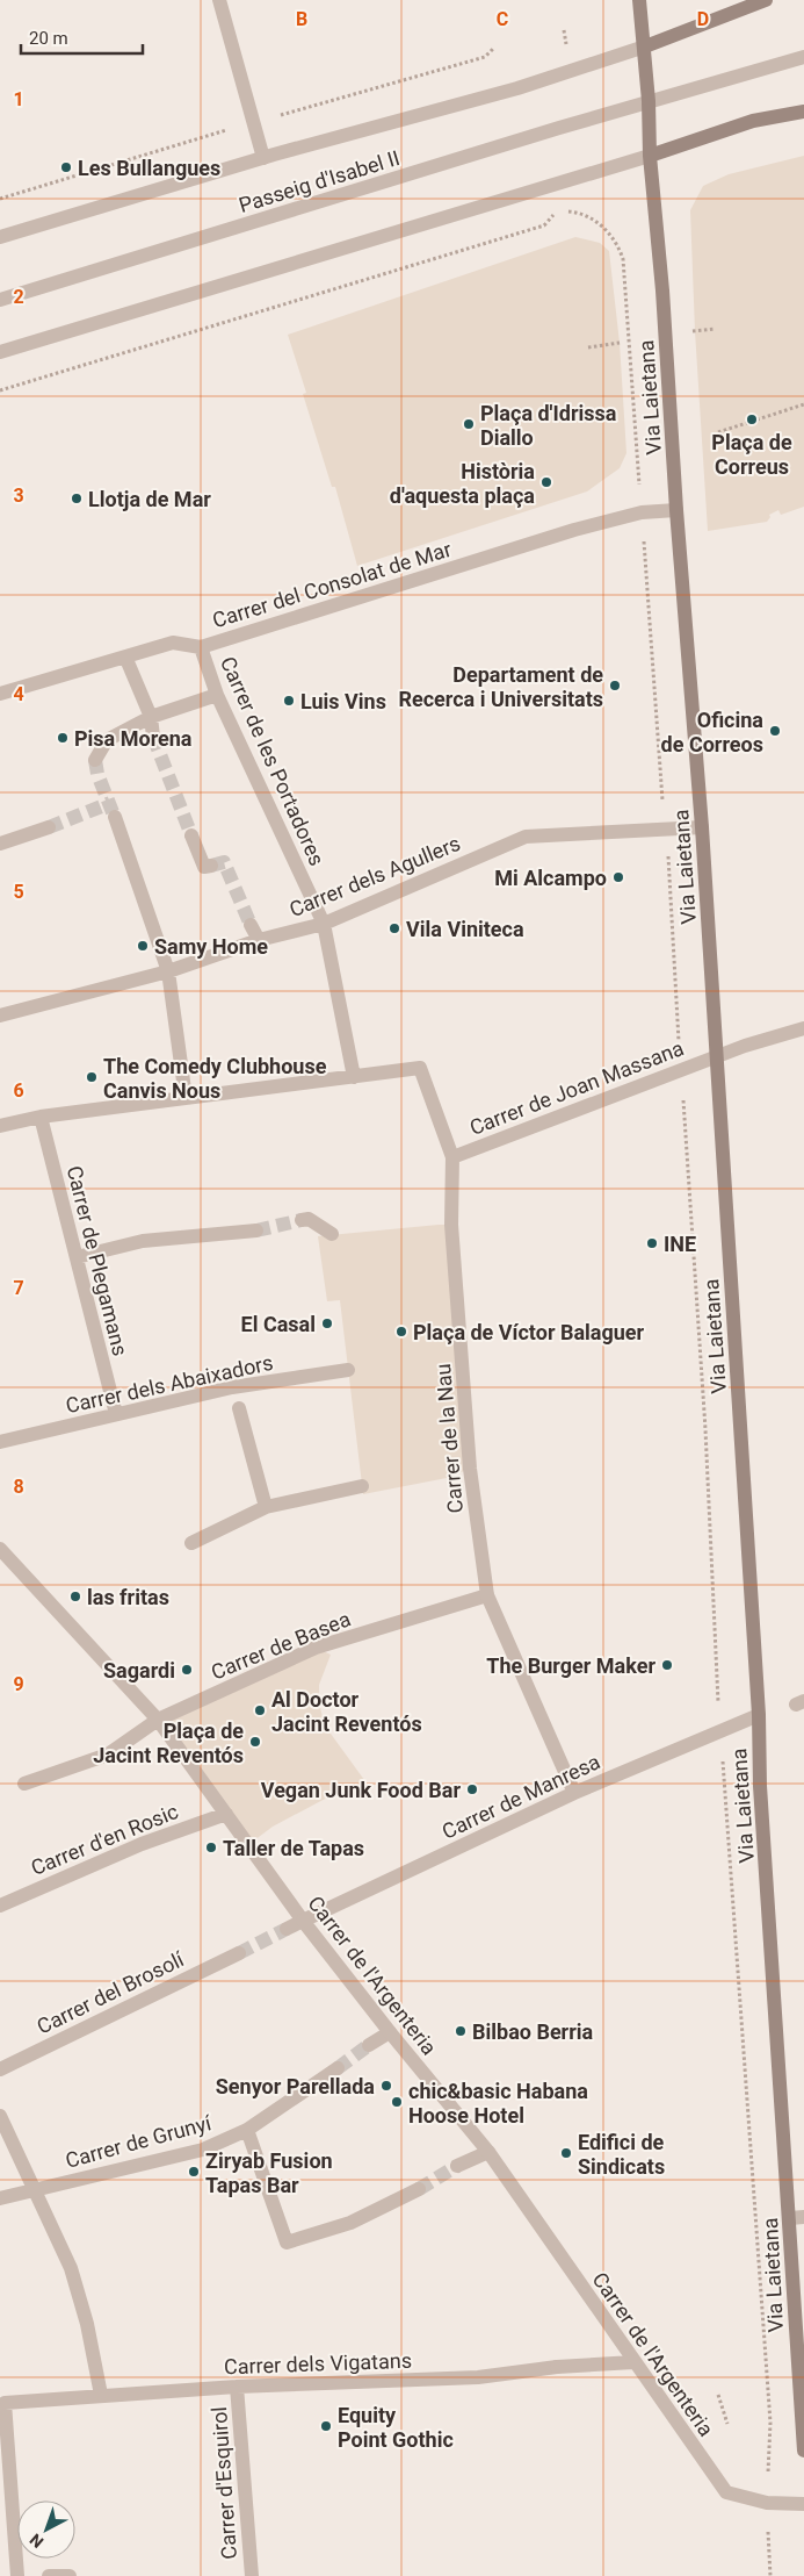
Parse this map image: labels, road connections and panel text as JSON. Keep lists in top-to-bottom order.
{
  "streets": {
    "main road": ["Via Laietana"],
    "street": [
      "Passeig d'Isabel II",
      "Carrer del Consolat de Mar",
      "Carrer de les Portadores",
      "Carrer dels Agullers",
      "Carrer de Joan Massana",
      "Carrer de Plegamans",
      "Carrer dels Abaixadors",
      "Carrer de la Nau",
      "Carrer de Basea",
      "Carrer de Manresa",
      "Carrer d'en Rosic",
      "Carrer de l'Argenteria",
      "Carrer del Brosolí",
      "Carrer de Grunyí",
      "Carrer dels Vigatans",
      "Carrer d'Esquirol"
    ]
  },
  "crossings": [
    ["Passeig d'Isabel II", "Via Laietana"],
    ["Via Laietana", "Carrer del Consolat de Mar"],
    ["Via Laietana", "Carrer dels Agullers"],
    ["Via Laietana", "Carrer de Joan Massana"],
    ["Via Laietana", "Carrer de Manresa"],
    ["Carrer del Consolat de Mar", "Carrer de les Portadores"],
    ["Carrer de les Portadores", "Carrer dels Agullers"],
    ["Carrer de les Portadores", "Carrer de la Nau"],
    ["Carrer de Joan Massana", "Carrer de la Nau"],
    ["Carrer de Plegamans", "Carrer dels Abaixadors"],
    ["Carrer de la Nau", "Carrer de Basea"],
    ["Carrer de la Nau", "Carrer de Manresa"],
    ["Carrer de Basea", "Carrer de l'Argenteria"],
    ["Carrer de Manresa", "Carrer de l'Argenteria"],
    ["Carrer d'en Rosic", "Carrer de l'Argenteria"],
    ["Carrer de l'Argenteria", "Carrer dels Vigatans"],
    ["Carrer dels Vigatans", "Carrer d'Esquirol"]
  ],
  "places": [
    "Les Bullangues",
    "Plaça de Correus",
    "Plaça d'Idrissa Diallo",
    "Història d'aquesta plaça",
    "Llotja de Mar",
    "Departament de Recerca i Universitats",
    "Luis Vins",
    "Oficina de Correos",
    "Pisa Morena",
    "Mi Alcampo",
    "Vila Viniteca",
    "Samy Home",
    "The Comedy Clubhouse Canvis Nous",
    "INE",
    "El Casal",
    "Plaça de Víctor Balaguer",
    "las fritas",
    "The Burger Maker",
    "Sagardi",
    "Al Doctor Jacint Reventós",
    "Plaça de Jacint Reventós",
    "Vegan Junk Food Bar",
    "Taller de Tapas",
    "Bilbao Berria",
    "Senyor Parellada",
    "chic&basic Habana Hoose Hotel",
    "Edifici de Sindicats",
    "Ziryab Fusion Tapas Bar",
    "Equity Point Gothic"
  ],
  "scale_bar": "20 m",
  "north": "bottom left",
  "grid": {
    "columns": ["B", "C", "D"],
    "rows": [
      "1",
      "2",
      "3",
      "4",
      "5",
      "6",
      "7",
      "8",
      "9"
    ]
  }
}
